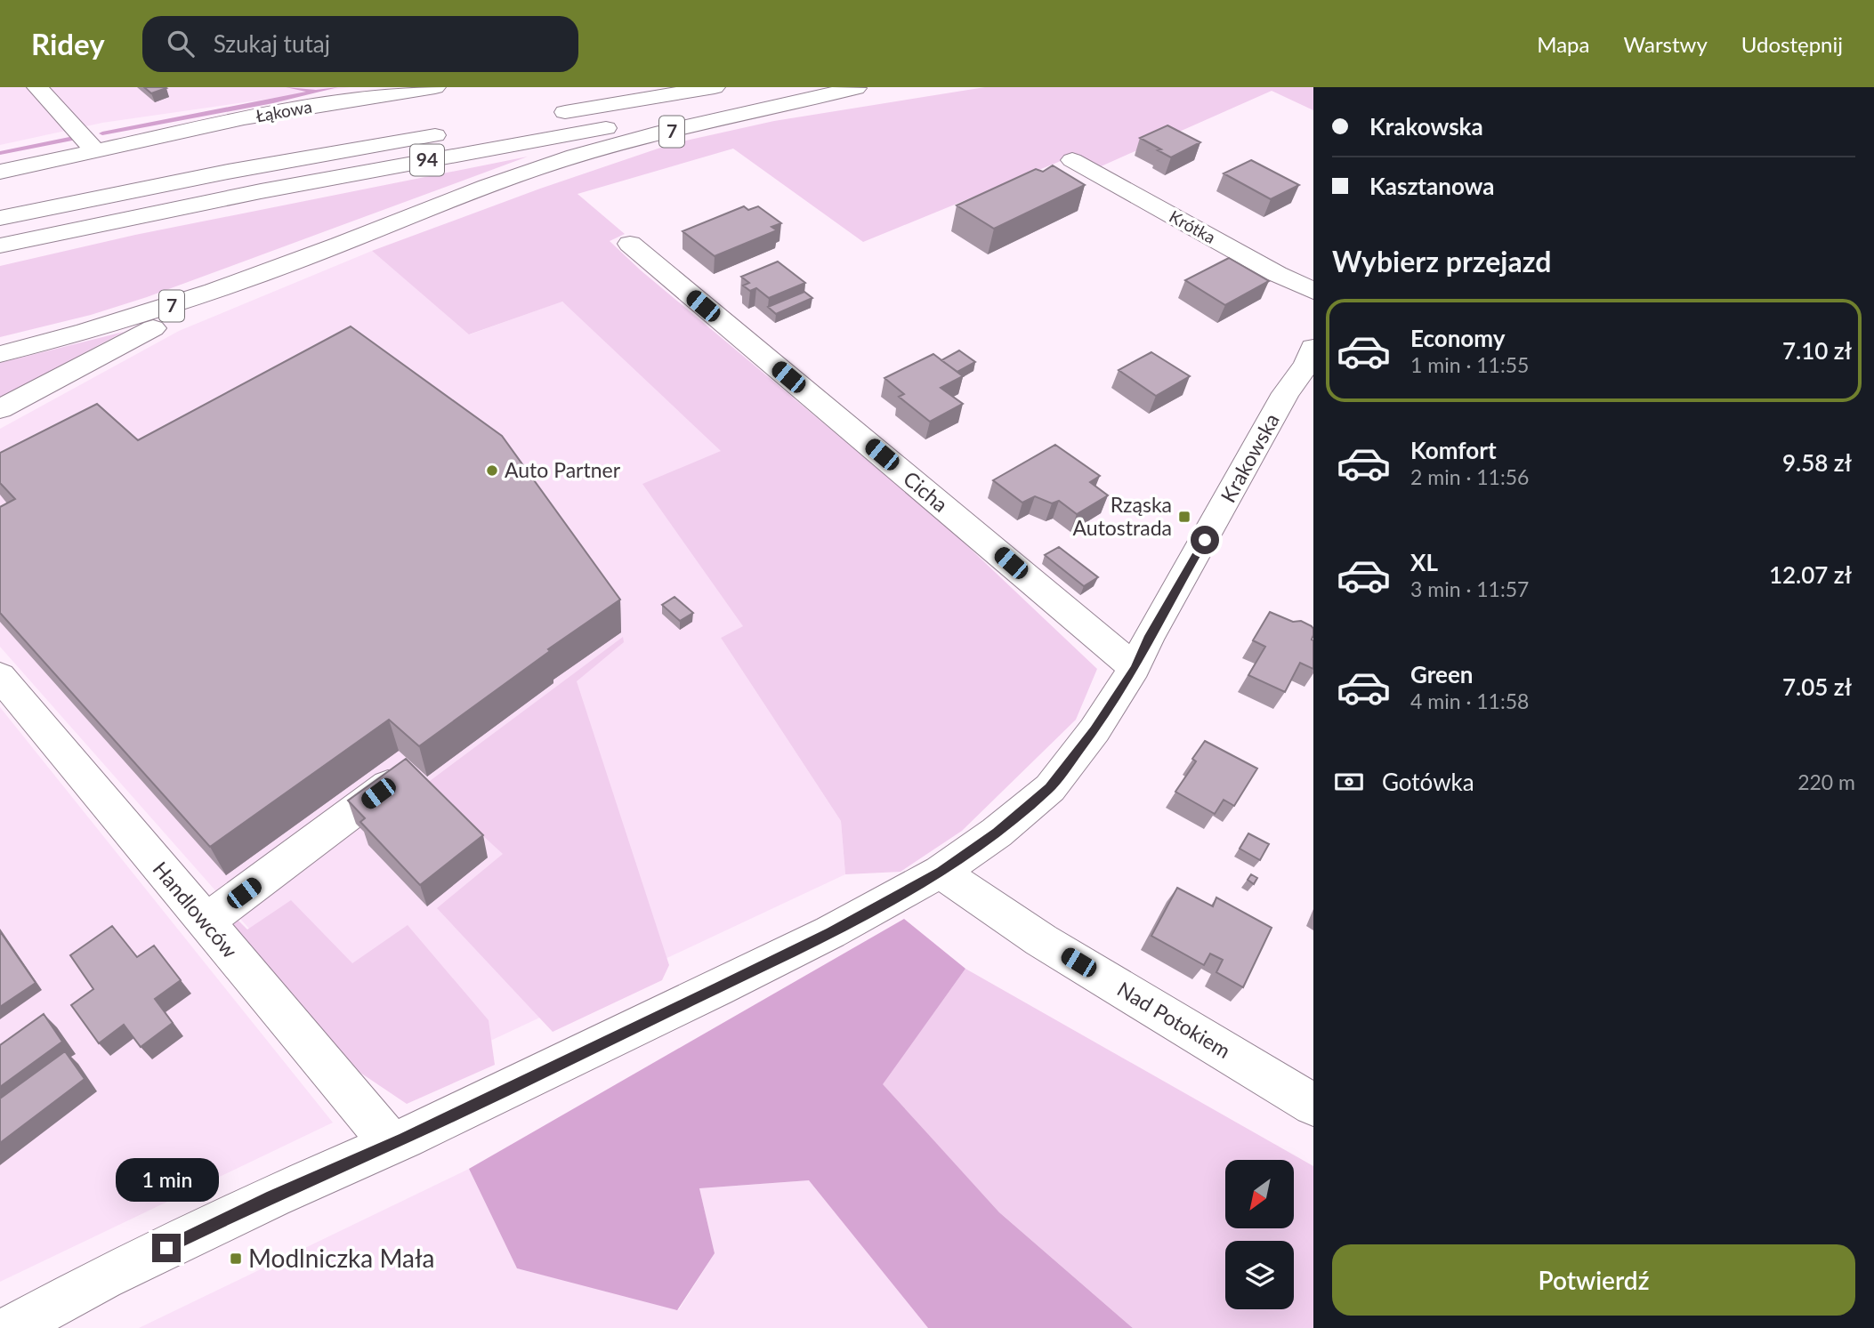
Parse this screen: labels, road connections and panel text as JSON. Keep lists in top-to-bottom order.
{
  "streets": {
    "main road": [
      "Łąkowa",
      "7",
      "94",
      "Krótka",
      "Krakowska",
      "Cicha",
      "Handlowców",
      "Nad Potokiem"
    ]
  },
  "crossings": [
    ["7", "94"],
    ["Krakowska", "Cicha"],
    ["Krakowska", "Handlowców"],
    ["Krakowska", "Nad Potokiem"]
  ],
  "places": {
    "other": ["Auto Partner"],
    "transit": ["Rząska Autostrada", "Modlniczka Mała"]
  },
  "north": "bottom left",
  "page": {
    "header": "Ridey",
    "search": "Szukaj tutaj",
    "nav": ["Mapa", "Warstwy", "Udostępnij"],
    "banner": ["Krakowska", "Kasztanowa"],
    "heading": "Wybierz przejazd",
    "list": [
      {
        "name": "Economy",
        "note": "1 min · 11:55",
        "value": "7.10 zł"
      },
      {
        "name": "Komfort",
        "note": "2 min · 11:56",
        "value": "9.58 zł"
      },
      {
        "name": "XL",
        "note": "3 min · 11:57",
        "value": "12.07 zł"
      },
      {
        "name": "Green",
        "note": "4 min · 11:58",
        "value": "7.05 zł"
      }
    ],
    "pay": ["Gotówka", "220 m"],
    "bubble": "1 min",
    "buttons": "Potwierdź"
  }
}
